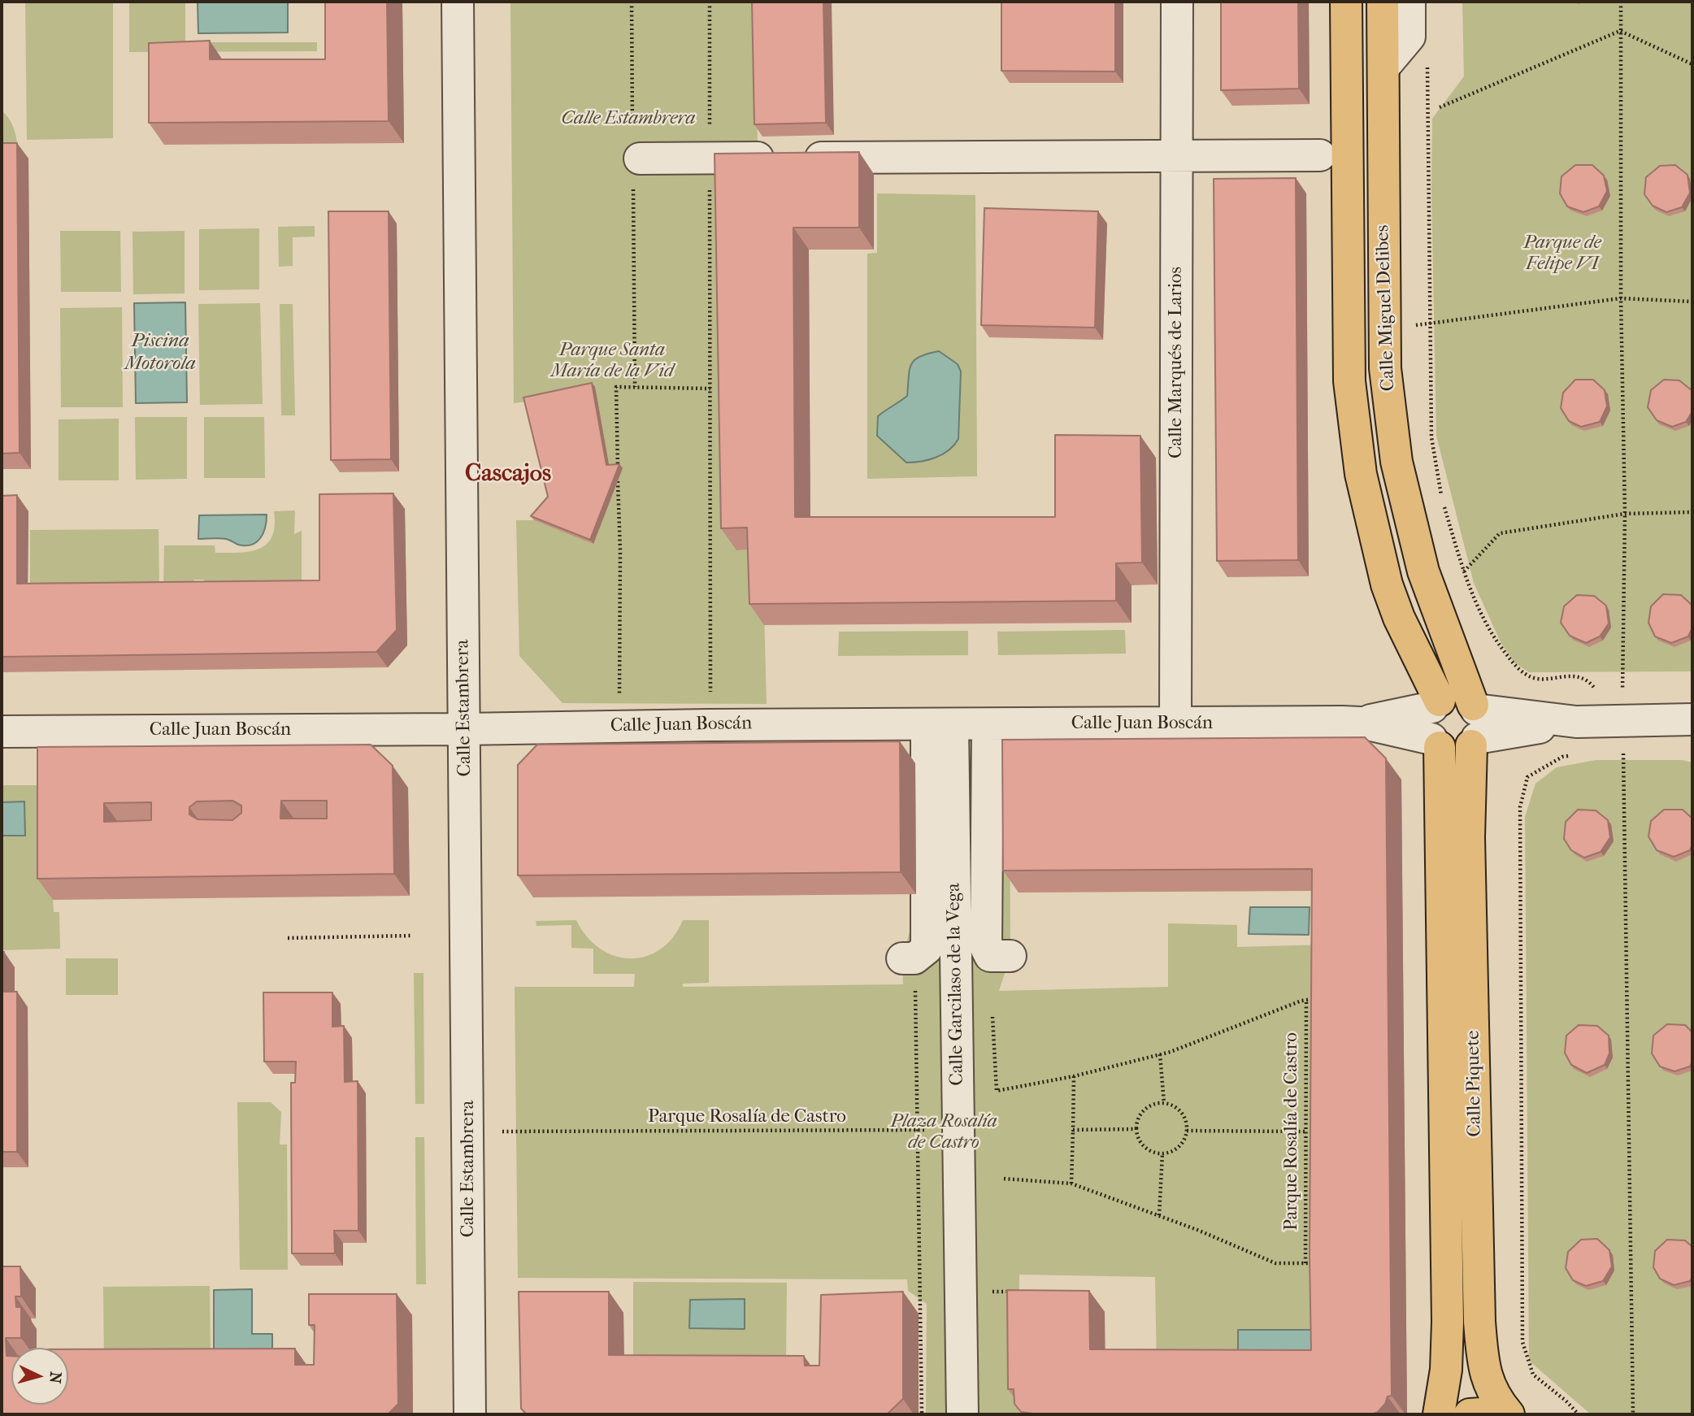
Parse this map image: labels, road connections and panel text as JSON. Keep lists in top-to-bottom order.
{
  "streets": {
    "main road": ["Calle Miguel Delibes", "Calle Piquete"],
    "street": [
      "Calle Marqués de Larios",
      "Calle Estambrera",
      "Calle Juan Boscán",
      "Calle Garcilaso de la Vega"
    ],
    "path": ["Parque Rosalía de Castro"]
  },
  "crossings": [
    ["Calle Miguel Delibes", "Calle Juan Boscán"],
    ["Calle Miguel Delibes", "Calle Piquete"],
    ["Calle Marqués de Larios", "Calle Juan Boscán"],
    ["Calle Estambrera", "Calle Juan Boscán"],
    ["Calle Juan Boscán", "Calle Garcilaso de la Vega"],
    ["Calle Juan Boscán", "Calle Piquete"],
    ["Calle Garcilaso de la Vega", "Parque Rosalía de Castro"]
  ],
  "districts": ["Cascajos"],
  "water": ["Piscina Motorola"],
  "parks": [
    "Calle Estambrera",
    "Parque de Felipe VI",
    "Parque Santa María de la Vid",
    "Plaza Rosalía de Castro"
  ],
  "north": "right"
}
